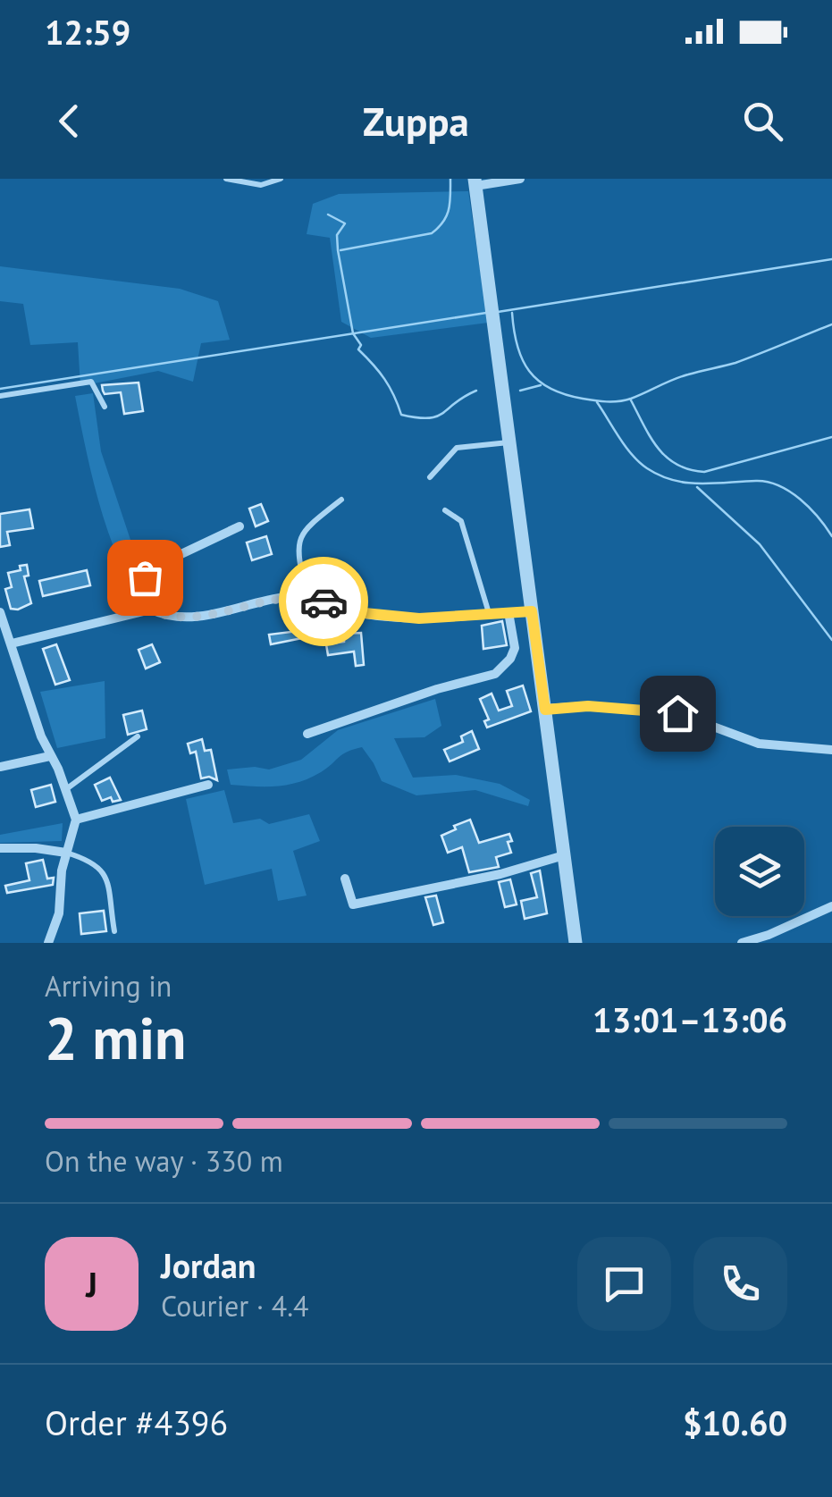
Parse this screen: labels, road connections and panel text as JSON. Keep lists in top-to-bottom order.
{
  "page": {
    "status": "12:59",
    "header": "Zuppa",
    "heading": ["2 min", "Arriving in", "13:01–13:06"],
    "panel": [
      "Jordan",
      "Courier · 4.4",
      "Order #4396",
      "$10.60"
    ],
    "bar": "On the way · 330 m",
    "round": "J"
  }
}
